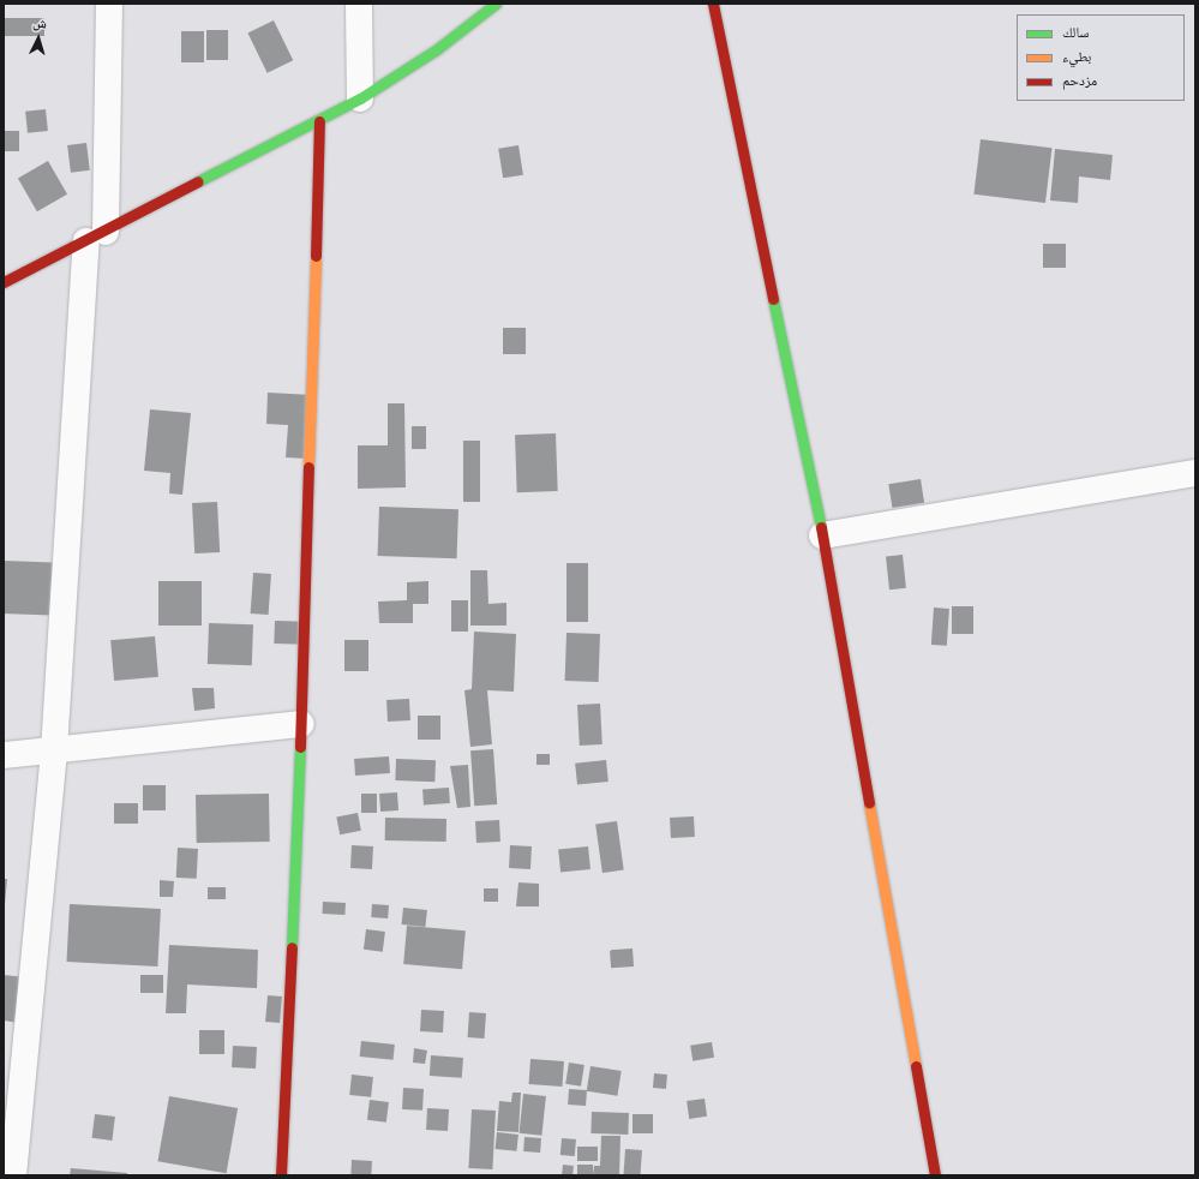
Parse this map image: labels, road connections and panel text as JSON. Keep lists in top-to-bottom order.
{
  "legend": ["سالك", "بطيء", "مزدحم"],
  "north": "top"
}
